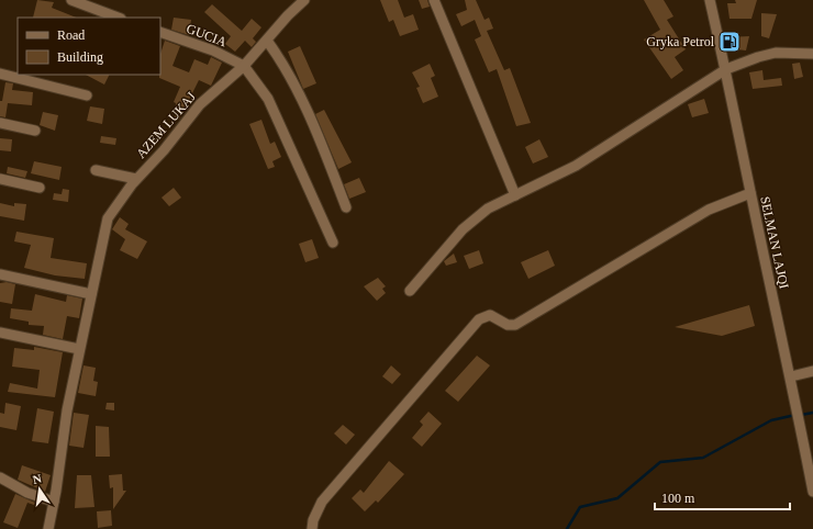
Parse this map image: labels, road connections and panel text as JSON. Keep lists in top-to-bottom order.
{
  "streets": {
    "street": ["GUCIA", "AZEM LUKAJ", "SELMAN LAJQI"]
  },
  "crossings": [
    ["GUCIA", "AZEM LUKAJ"]
  ],
  "places": {
    "fuel station": ["Gryka Petrol"]
  },
  "legend": ["Road", "Building"],
  "scale_bar": "100 m",
  "north": "top"
}
